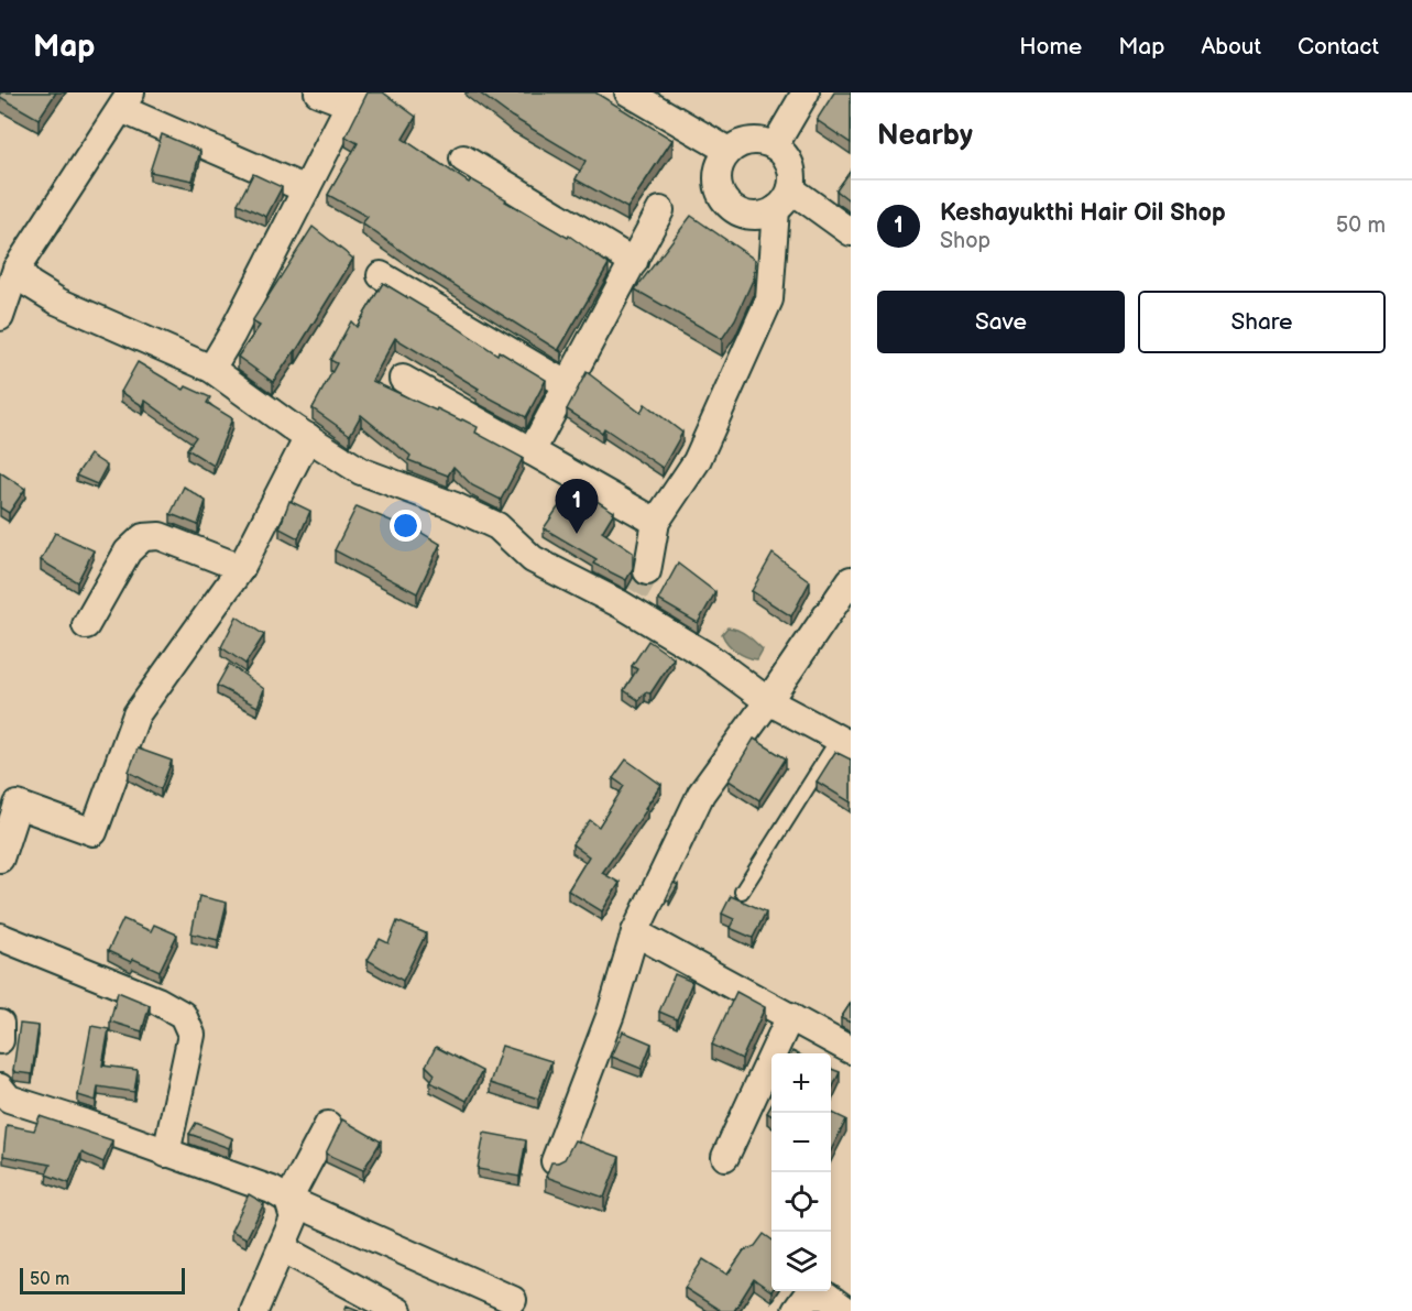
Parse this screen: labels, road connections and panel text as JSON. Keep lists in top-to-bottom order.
{
  "scale_bar": "50 m",
  "page": {
    "header": "Map",
    "nav": [
      "Home",
      "Map",
      "About",
      "Contact"
    ],
    "heading": "Nearby",
    "list": [
      {
        "mark": "1",
        "name": "Keshayukthi Hair Oil Shop",
        "note": "Shop",
        "value": "50 m"
      }
    ],
    "buttons": ["Save", "Share"],
    "pins": "1",
    "map_buttons": ["+", "−"],
    "scale": "50 m"
  }
}
